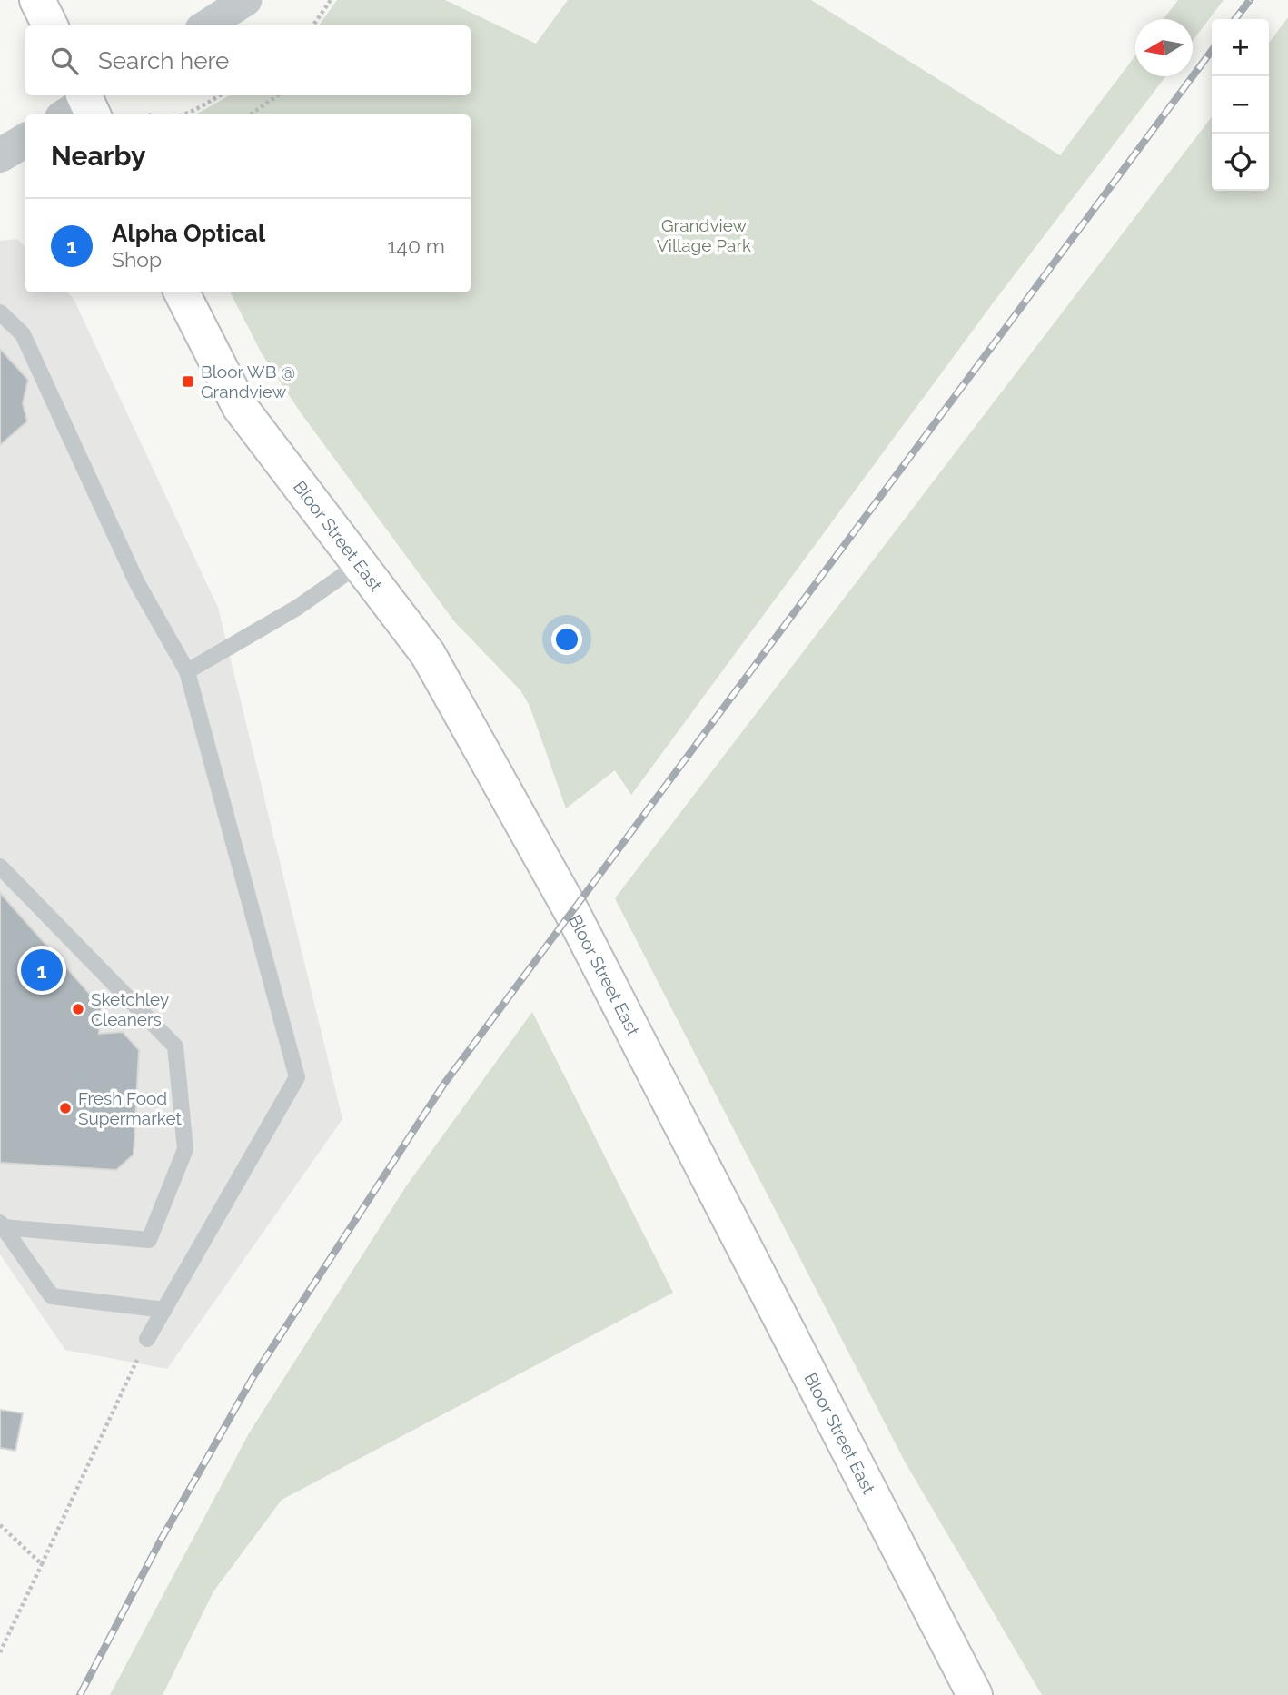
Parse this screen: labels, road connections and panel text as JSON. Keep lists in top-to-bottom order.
{
  "streets": {
    "main road": ["Bloor Street East"]
  },
  "parks": ["Grandview Village Park"],
  "places": {
    "transit": ["Bloor WB @ Grandview"],
    "other": ["Sketchley Cleaners", "Fresh Food Supermarket"]
  },
  "north": "left",
  "page": {
    "map_buttons": ["+", "−"],
    "search": "Search here",
    "heading": "Nearby",
    "list": [
      {
        "mark": "1",
        "name": "Alpha Optical",
        "note": "Shop",
        "value": "140 m"
      }
    ],
    "pins": "1"
  }
}
